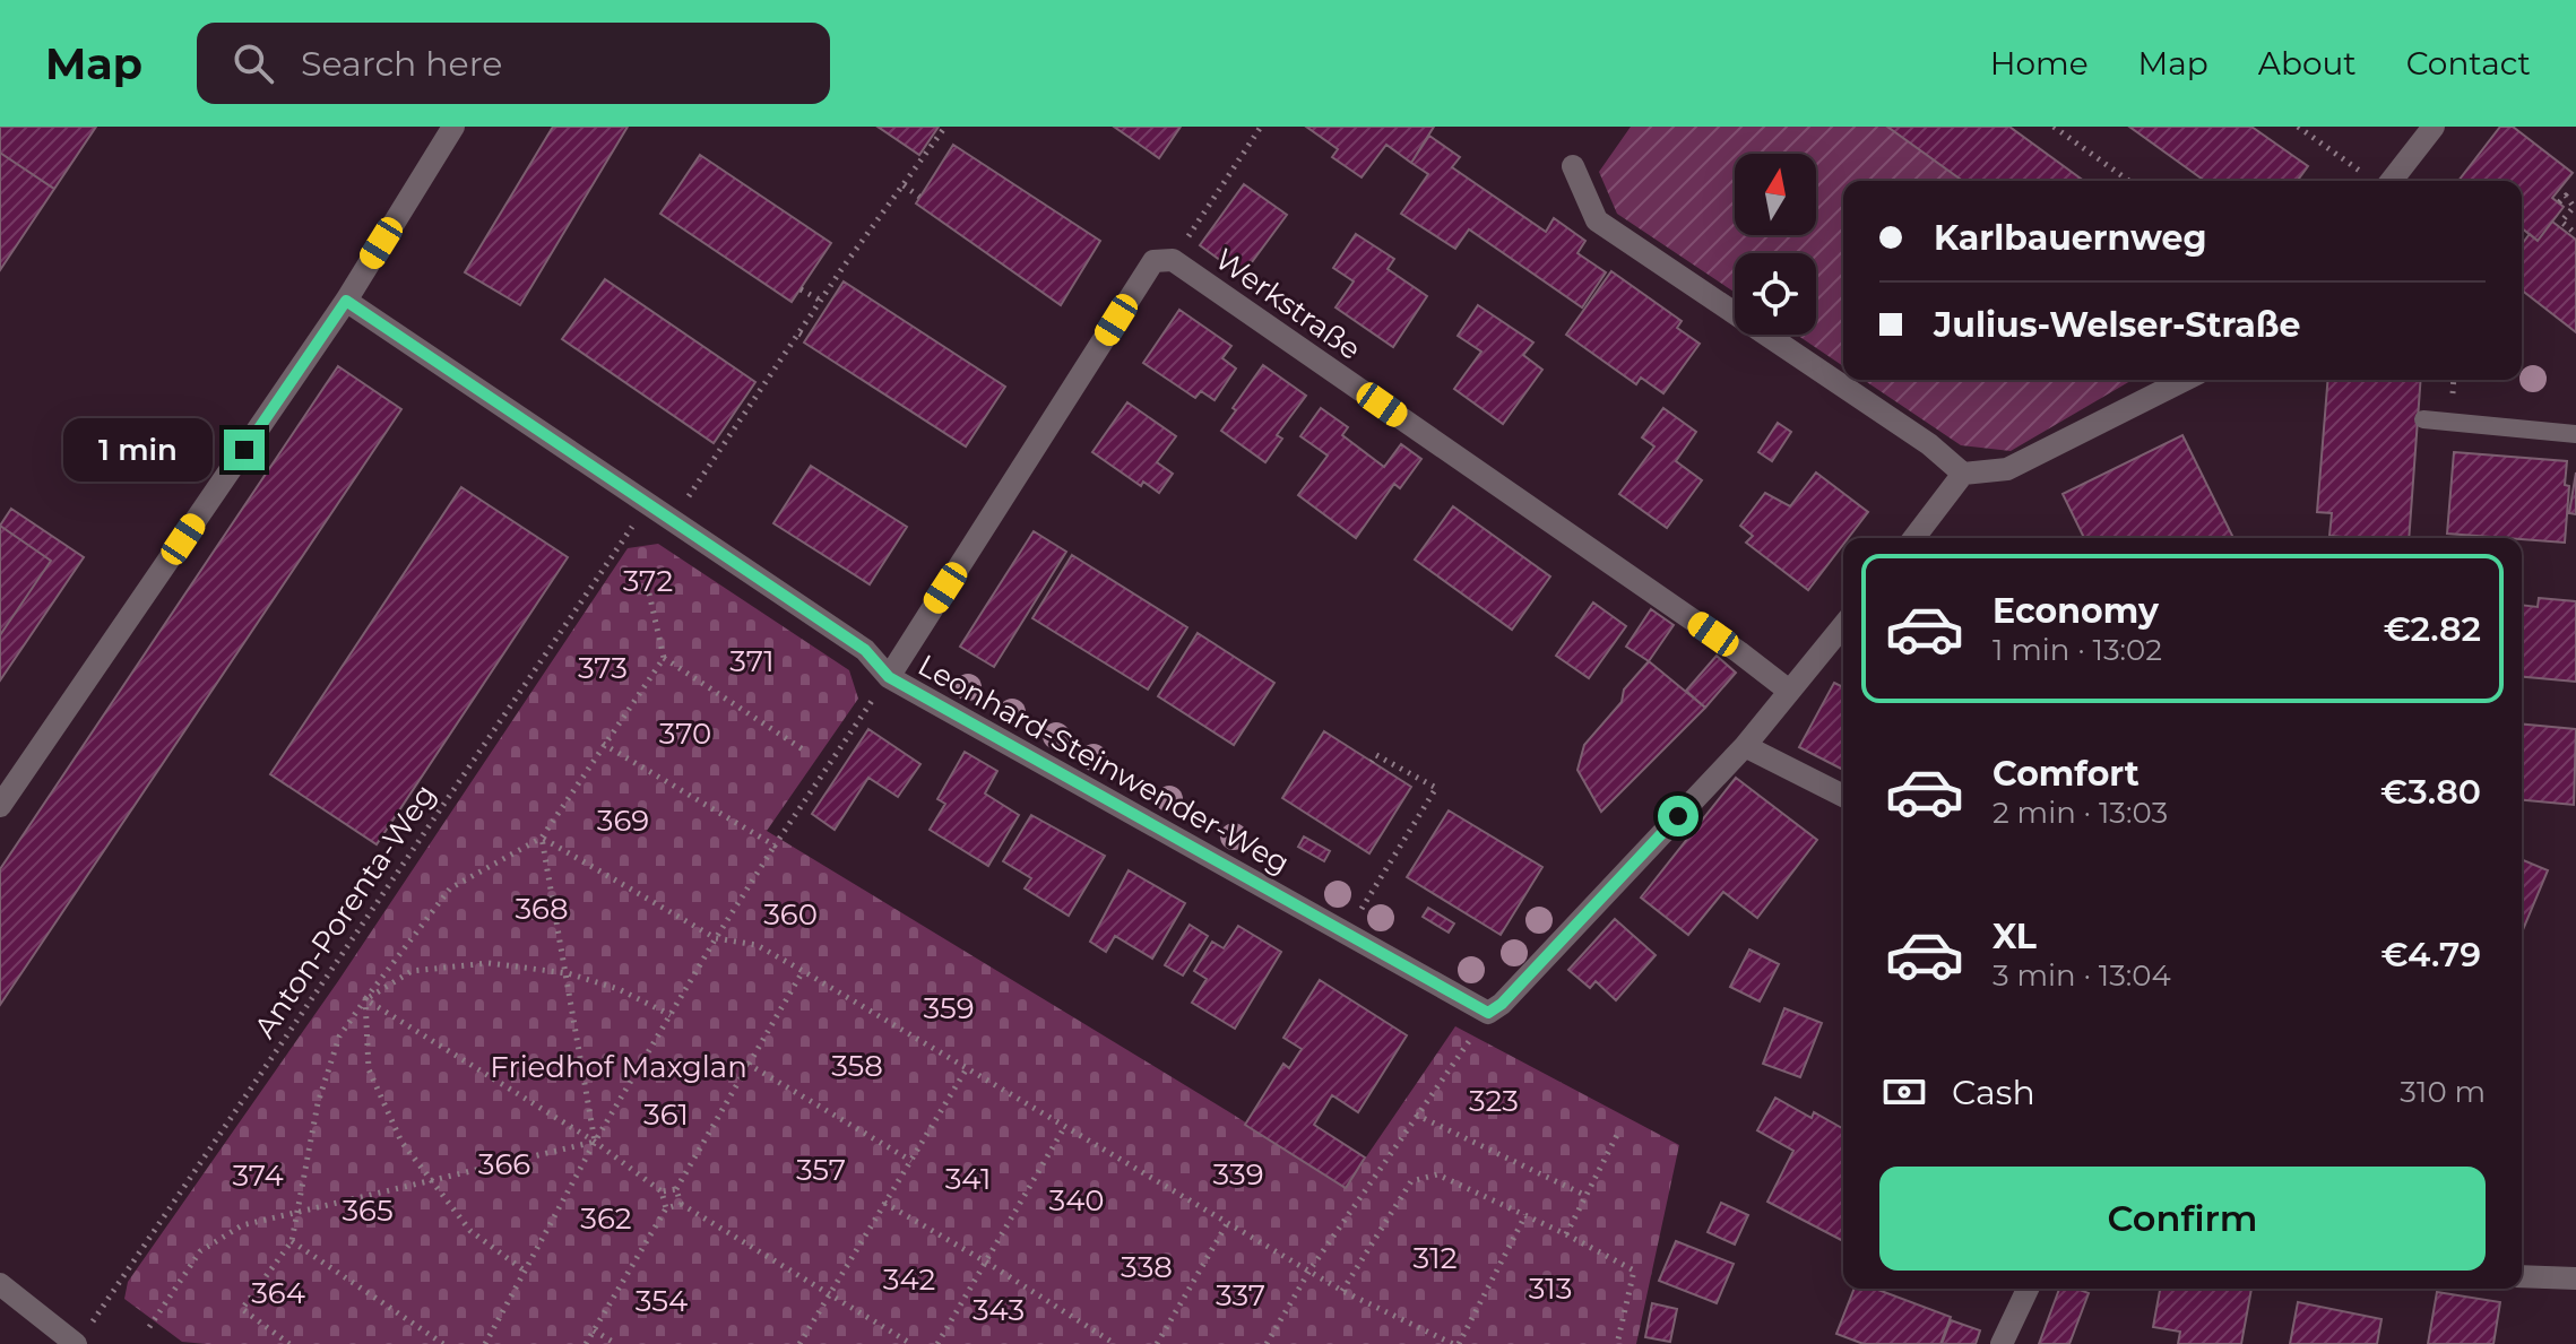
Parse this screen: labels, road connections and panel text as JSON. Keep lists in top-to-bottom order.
{
  "streets": {
    "street": ["Werkstraße", "Leonhard-Steinwender-Weg"],
    "path": ["Anton-Porenta-Weg"]
  },
  "crossings": [
    ["Werkstraße", "Leonhard-Steinwender-Weg"],
    ["Leonhard-Steinwender-Weg", "Anton-Porenta-Weg"]
  ],
  "parks": [
    "372",
    "371",
    "373",
    "370",
    "369",
    "368",
    "360",
    "359",
    "358",
    "Friedhof Maxglan",
    "323",
    "361",
    "366",
    "357",
    "339",
    "374",
    "341",
    "340",
    "365",
    "362",
    "312",
    "338",
    "342",
    "313",
    "364",
    "337",
    "354",
    "343"
  ],
  "north": "top",
  "page": {
    "header": "Map",
    "search": "Search here",
    "nav": [
      "Home",
      "Map",
      "About",
      "Contact"
    ],
    "banner": ["Karlbauernweg", "Julius-Welser-Straße"],
    "bubble": "1 min",
    "list": [
      {
        "name": "Economy",
        "note": "1 min · 13:02",
        "value": "€2.82"
      },
      {
        "name": "Comfort",
        "note": "2 min · 13:03",
        "value": "€3.80"
      },
      {
        "name": "XL",
        "note": "3 min · 13:04",
        "value": "€4.79"
      }
    ],
    "pay": ["Cash", "310 m"],
    "buttons": "Confirm"
  }
}
